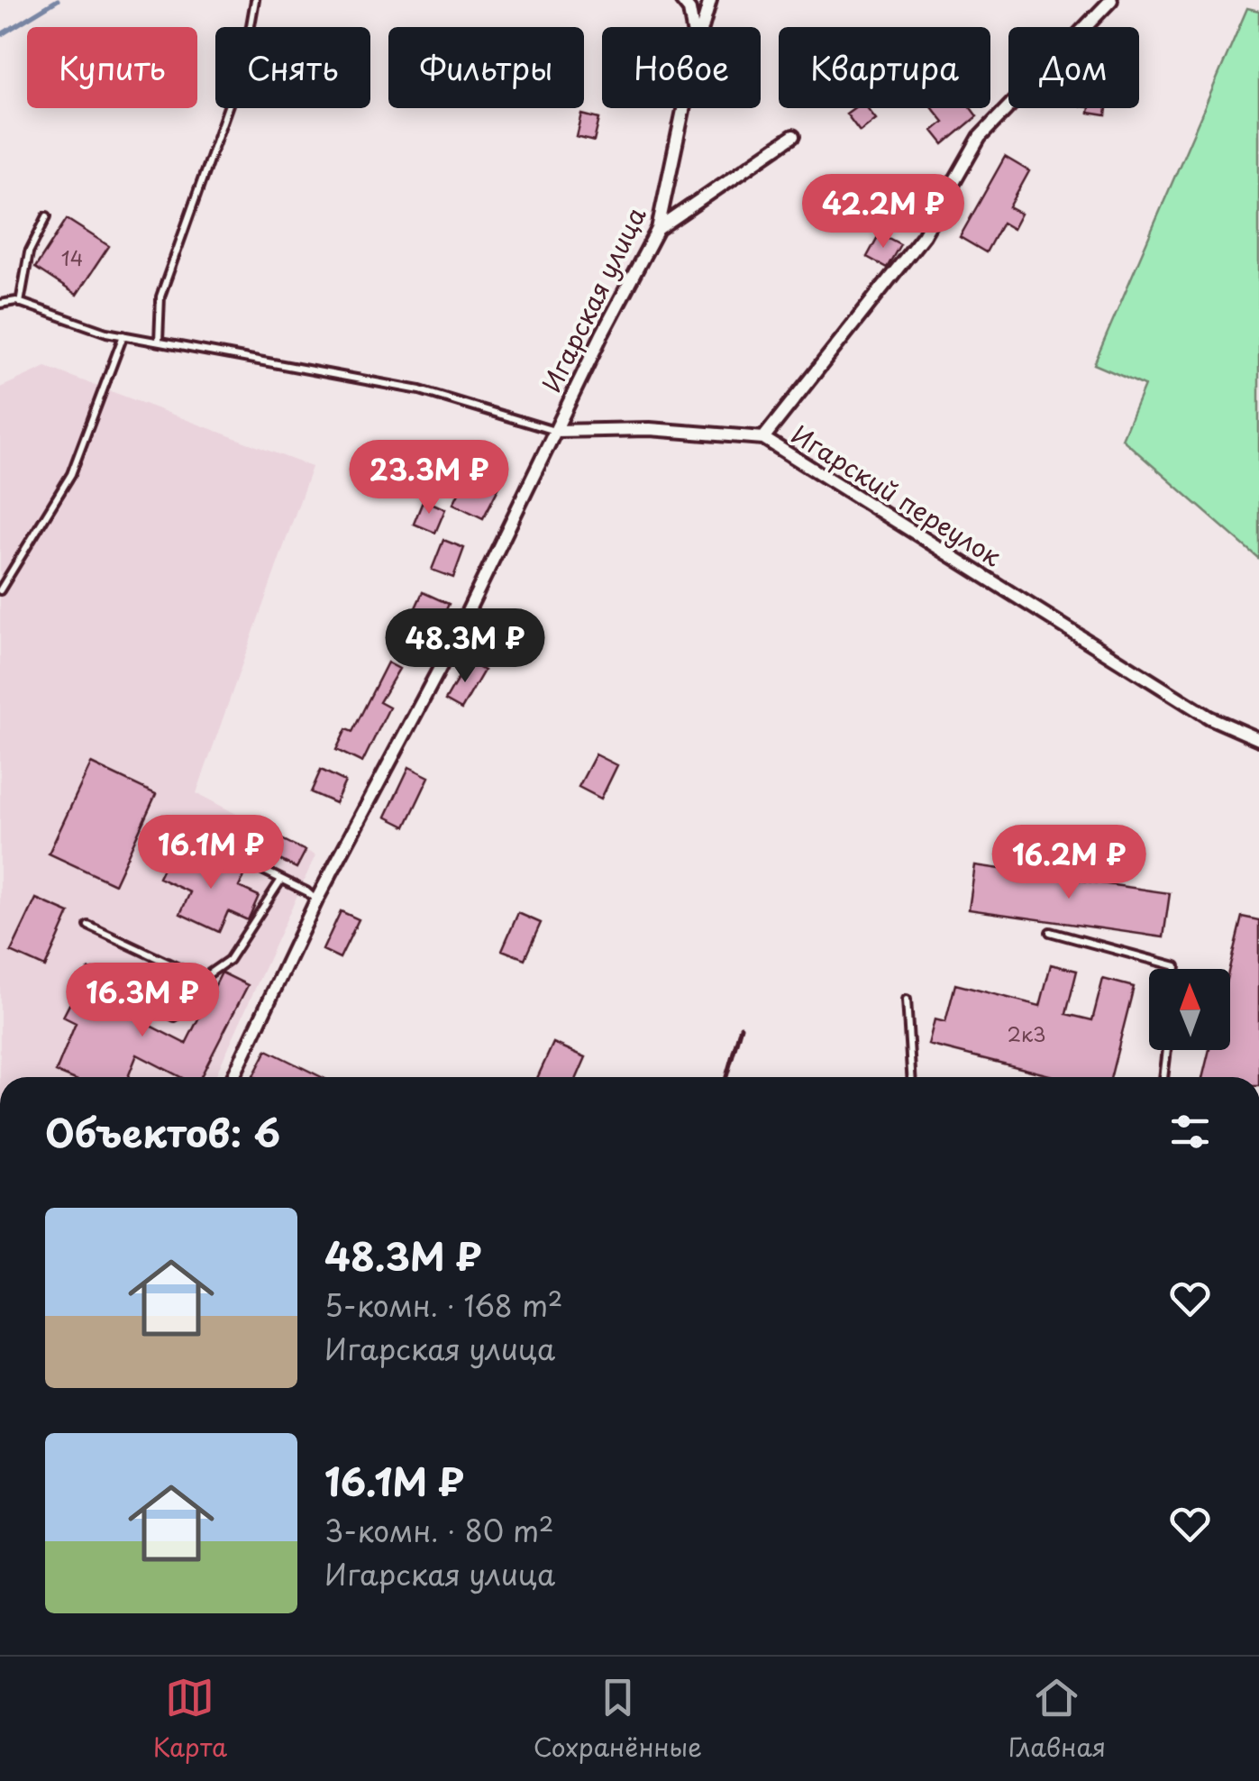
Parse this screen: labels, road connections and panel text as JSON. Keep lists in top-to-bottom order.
{
  "streets": {
    "street": ["Игарская улица", "Игарский переулок"]
  },
  "crossings": [
    ["Игарская улица", "Игарский переулок"]
  ],
  "house_numbers": ["14", "2к3"],
  "north": "top",
  "page": {
    "chip": [
      "Купить",
      "Снять",
      "Фильтры",
      "Новое",
      "Квартира",
      "Дом"
    ],
    "price": [
      "42.2M ₽",
      "23.3M ₽",
      "48.3M ₽",
      "16.1M ₽",
      "16.2M ₽",
      "16.3M ₽"
    ],
    "heading": "Объектов: 6",
    "list": [
      {
        "name": "48.3M ₽",
        "note": "5-комн. · 168 m² · Игарская улица"
      },
      {
        "name": "16.1M ₽",
        "note": "3-комн. · 80 m² · Игарская улица"
      }
    ],
    "tabs": ["Карта", "Сохранённые", "Главная"]
  }
}
